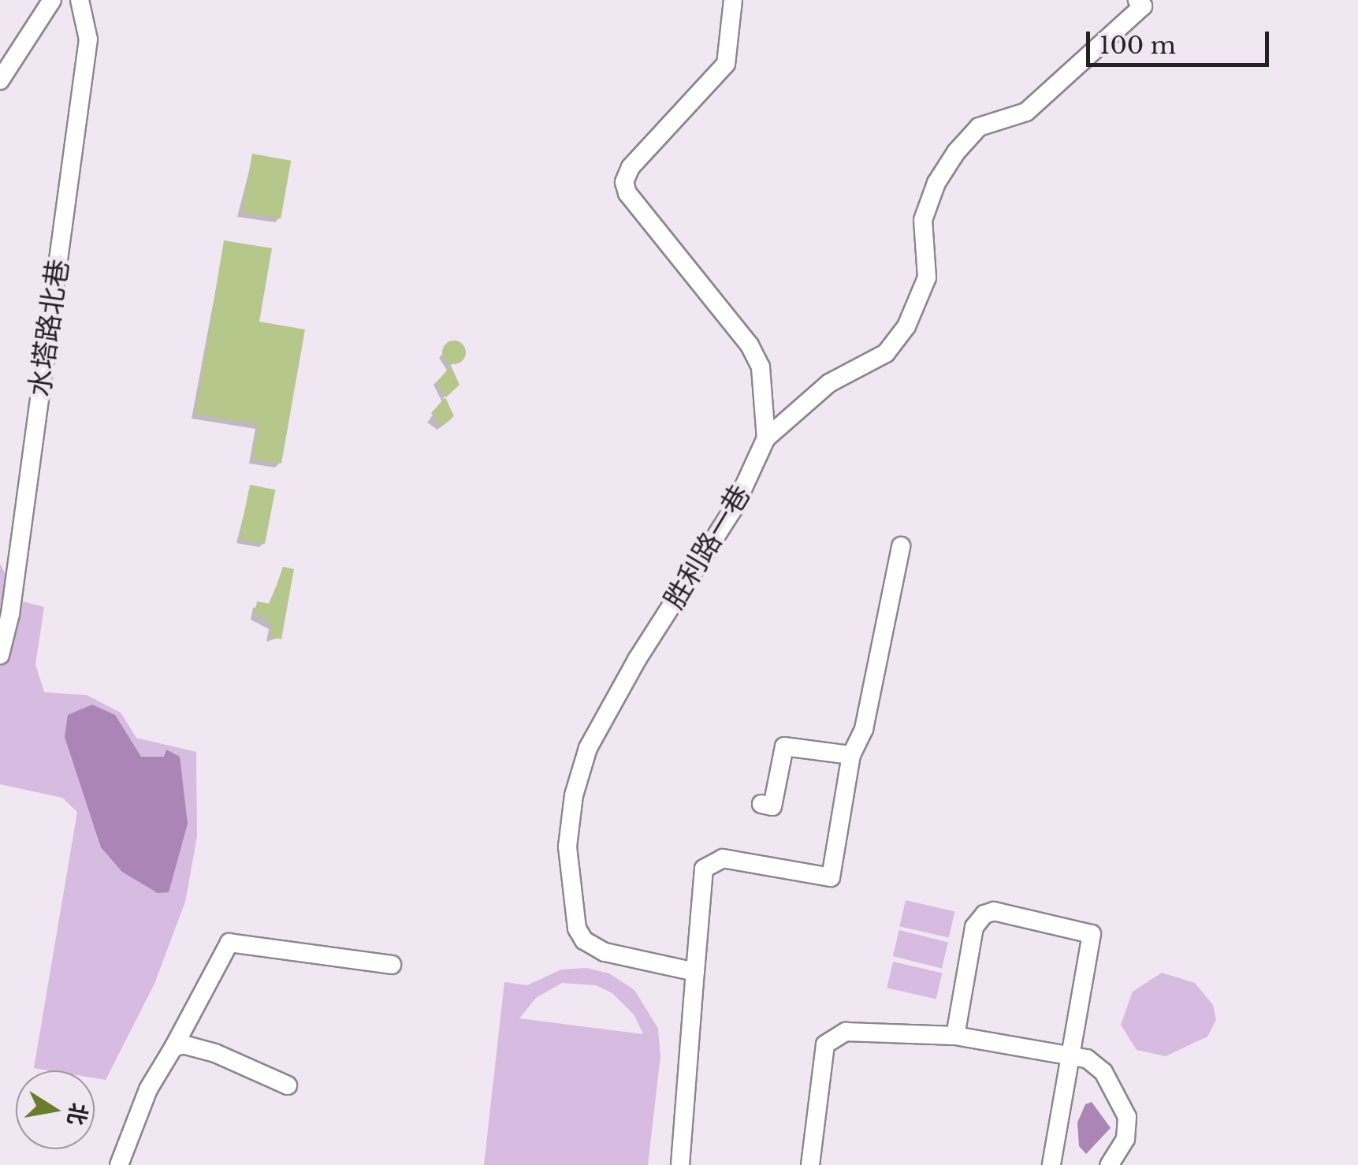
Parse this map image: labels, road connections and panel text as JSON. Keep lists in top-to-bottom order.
{
  "streets": {
    "street": ["水塔路北巷", "胜利路一巷"]
  },
  "scale_bar": "100 m",
  "north": "right"
}
